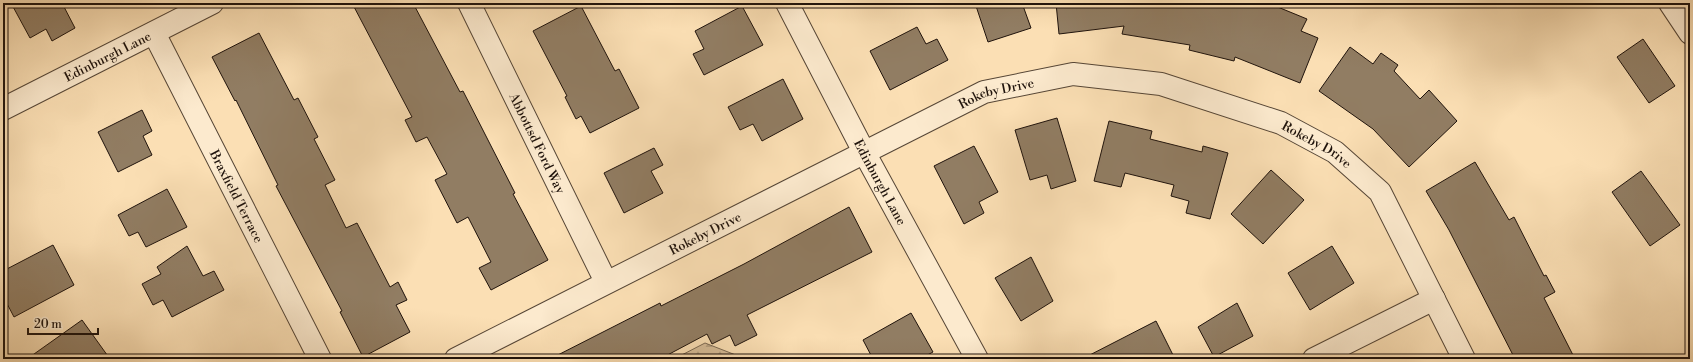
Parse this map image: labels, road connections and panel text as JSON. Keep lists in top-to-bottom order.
{
  "streets": {
    "street": [
      "Edinburgh Lane",
      "Rokeby Drive",
      "Abbottsd Ford Way",
      "Braxfield Terrace"
    ]
  },
  "crossings": [
    ["Edinburgh Lane", "Rokeby Drive"],
    ["Edinburgh Lane", "Braxfield Terrace"],
    ["Rokeby Drive", "Abbottsd Ford Way"]
  ],
  "scale_bar": "20 m"
}
